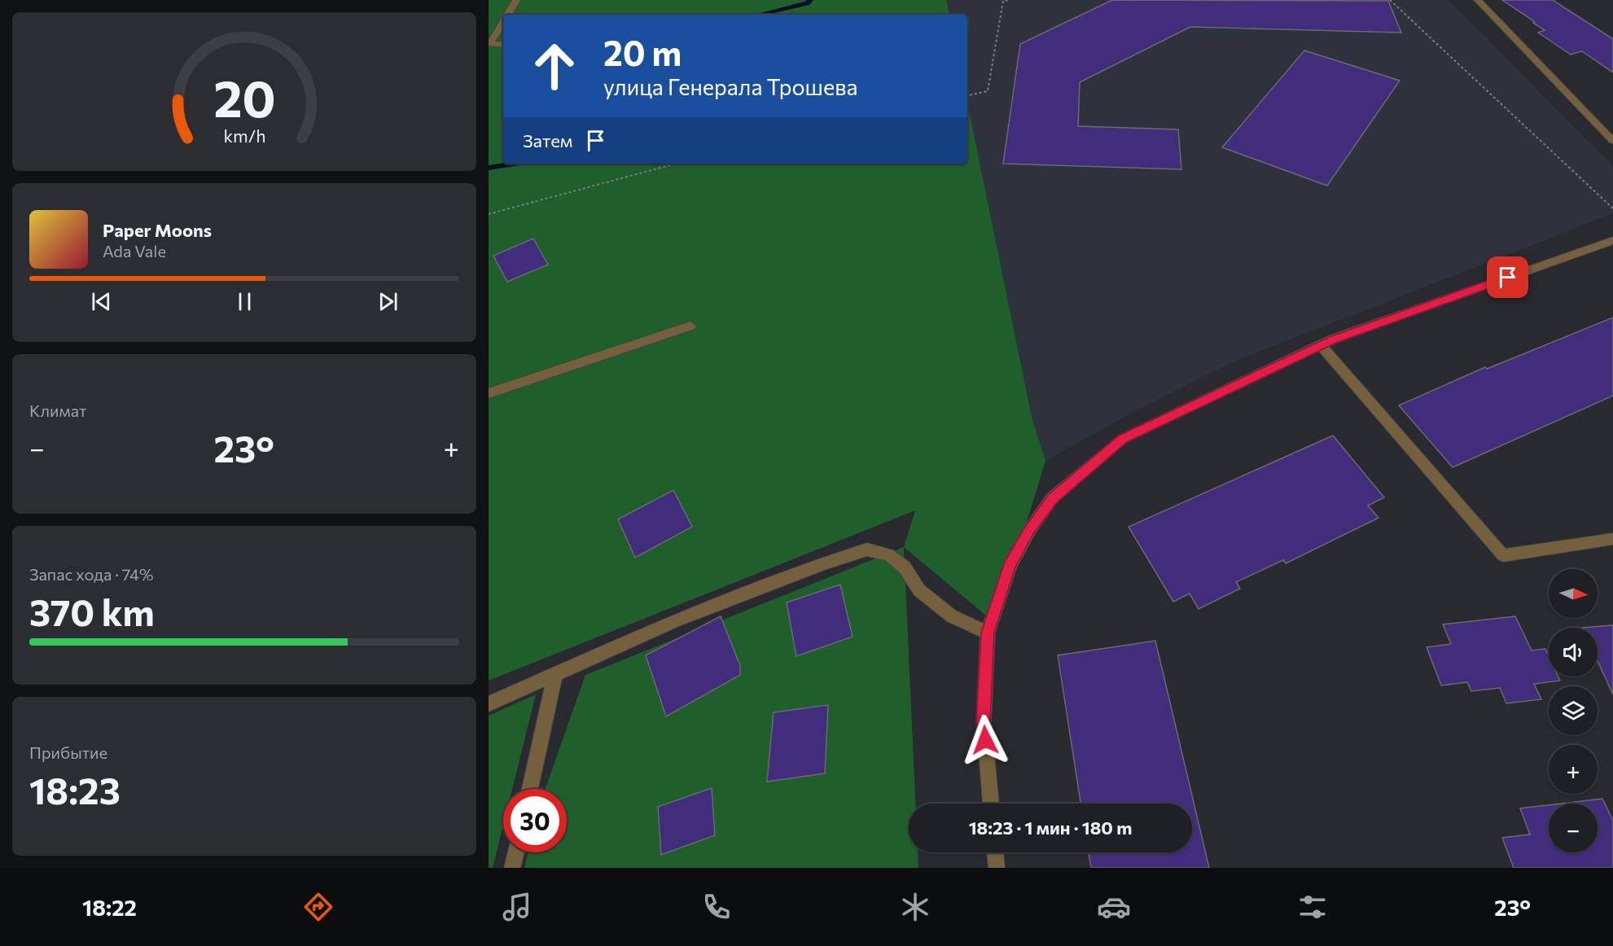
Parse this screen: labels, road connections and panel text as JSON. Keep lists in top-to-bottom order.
{
  "north": "right",
  "page": {
    "turn": ["20 m", "улица Генерала Трошева"],
    "then": "Затем",
    "song": ["Paper Moons", "Ada Vale"],
    "tile": [
      "Климат",
      ["Запас хода · 74%", "370 km"],
      ["Прибытие", "18:23"]
    ],
    "heat": ["−", "23°", "+"],
    "map_buttons": ["+", "−"],
    "limit": "30",
    "trip": "18:23 · 1 мин · 180 m",
    "tabs": ["18:22", "23°"],
    "gauge": ["20", "km/h"]
  }
}
